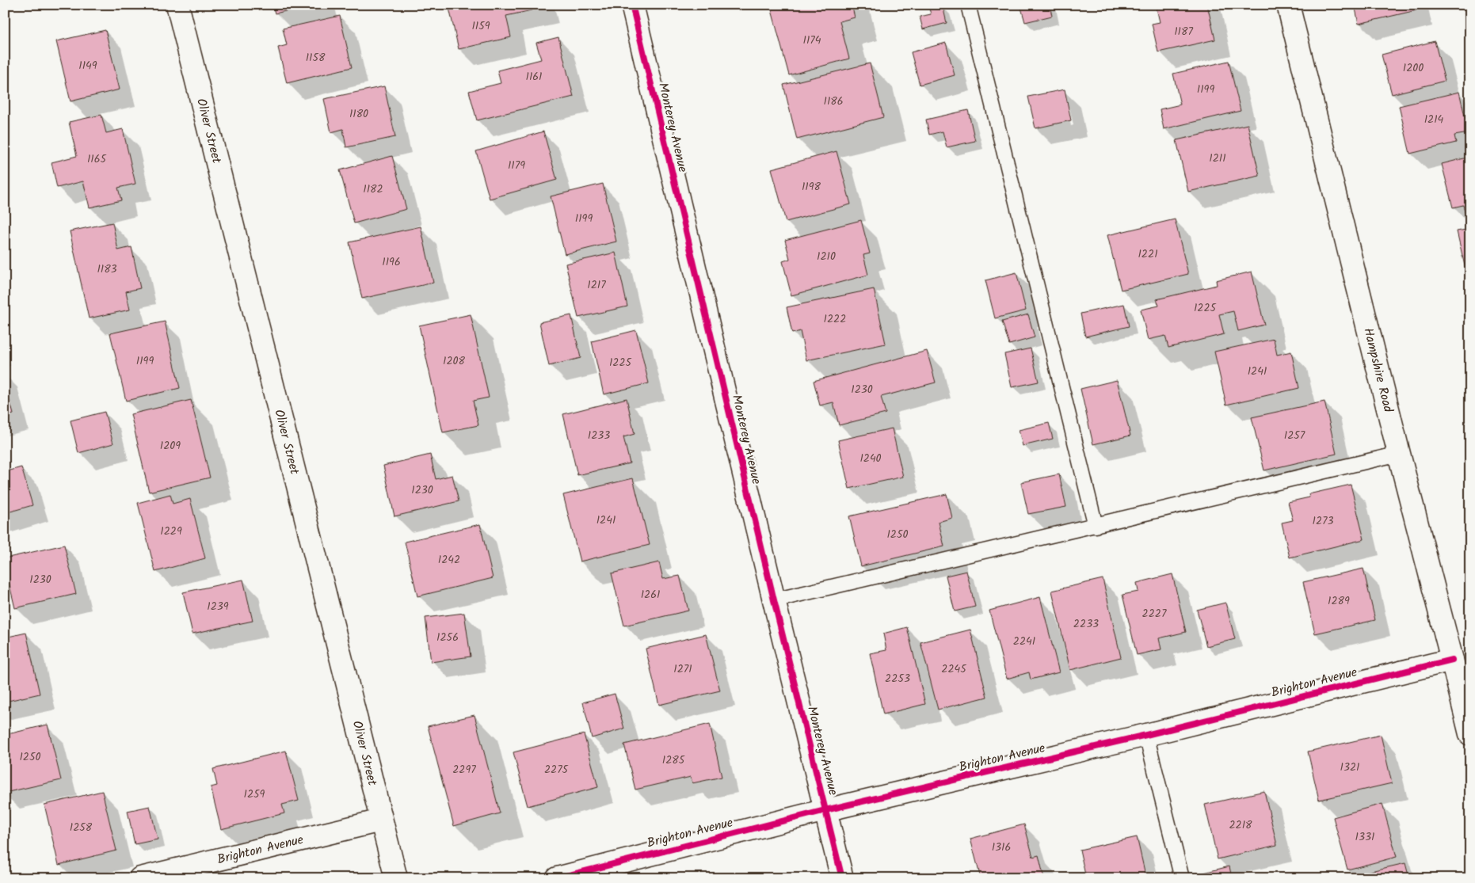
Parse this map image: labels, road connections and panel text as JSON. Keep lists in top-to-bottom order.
{
  "streets": {
    "street": [
      "Monterey Avenue",
      "Oliver Street",
      "Hampshire Road",
      "Brighton Avenue"
    ]
  },
  "crossings": [
    ["Monterey Avenue", "Brighton Avenue"],
    ["Oliver Street", "Brighton Avenue"],
    ["Hampshire Road", "Brighton Avenue"]
  ],
  "house_numbers": [
    "1159",
    "1187",
    "1174",
    "1158",
    "1149",
    "1200",
    "1161",
    "1199",
    "1186",
    "1180",
    "1214",
    "1211",
    "1165",
    "1179",
    "1198",
    "1182",
    "1199",
    "1221",
    "1210",
    "1196",
    "1183",
    "1217",
    "1225",
    "1222",
    "1199",
    "1208",
    "1225",
    "1241",
    "1230",
    "1233",
    "1257",
    "1209",
    "1240",
    "1230",
    "1241",
    "1273",
    "1229",
    "1250",
    "1242",
    "1230",
    "1261",
    "1289",
    "1239",
    "2227",
    "2233",
    "1256",
    "2241",
    "1271",
    "2245",
    "2253",
    "1250",
    "1285",
    "1321",
    "2297",
    "2275",
    "1259",
    "2218",
    "1258",
    "1331",
    "1316"
  ]
}
